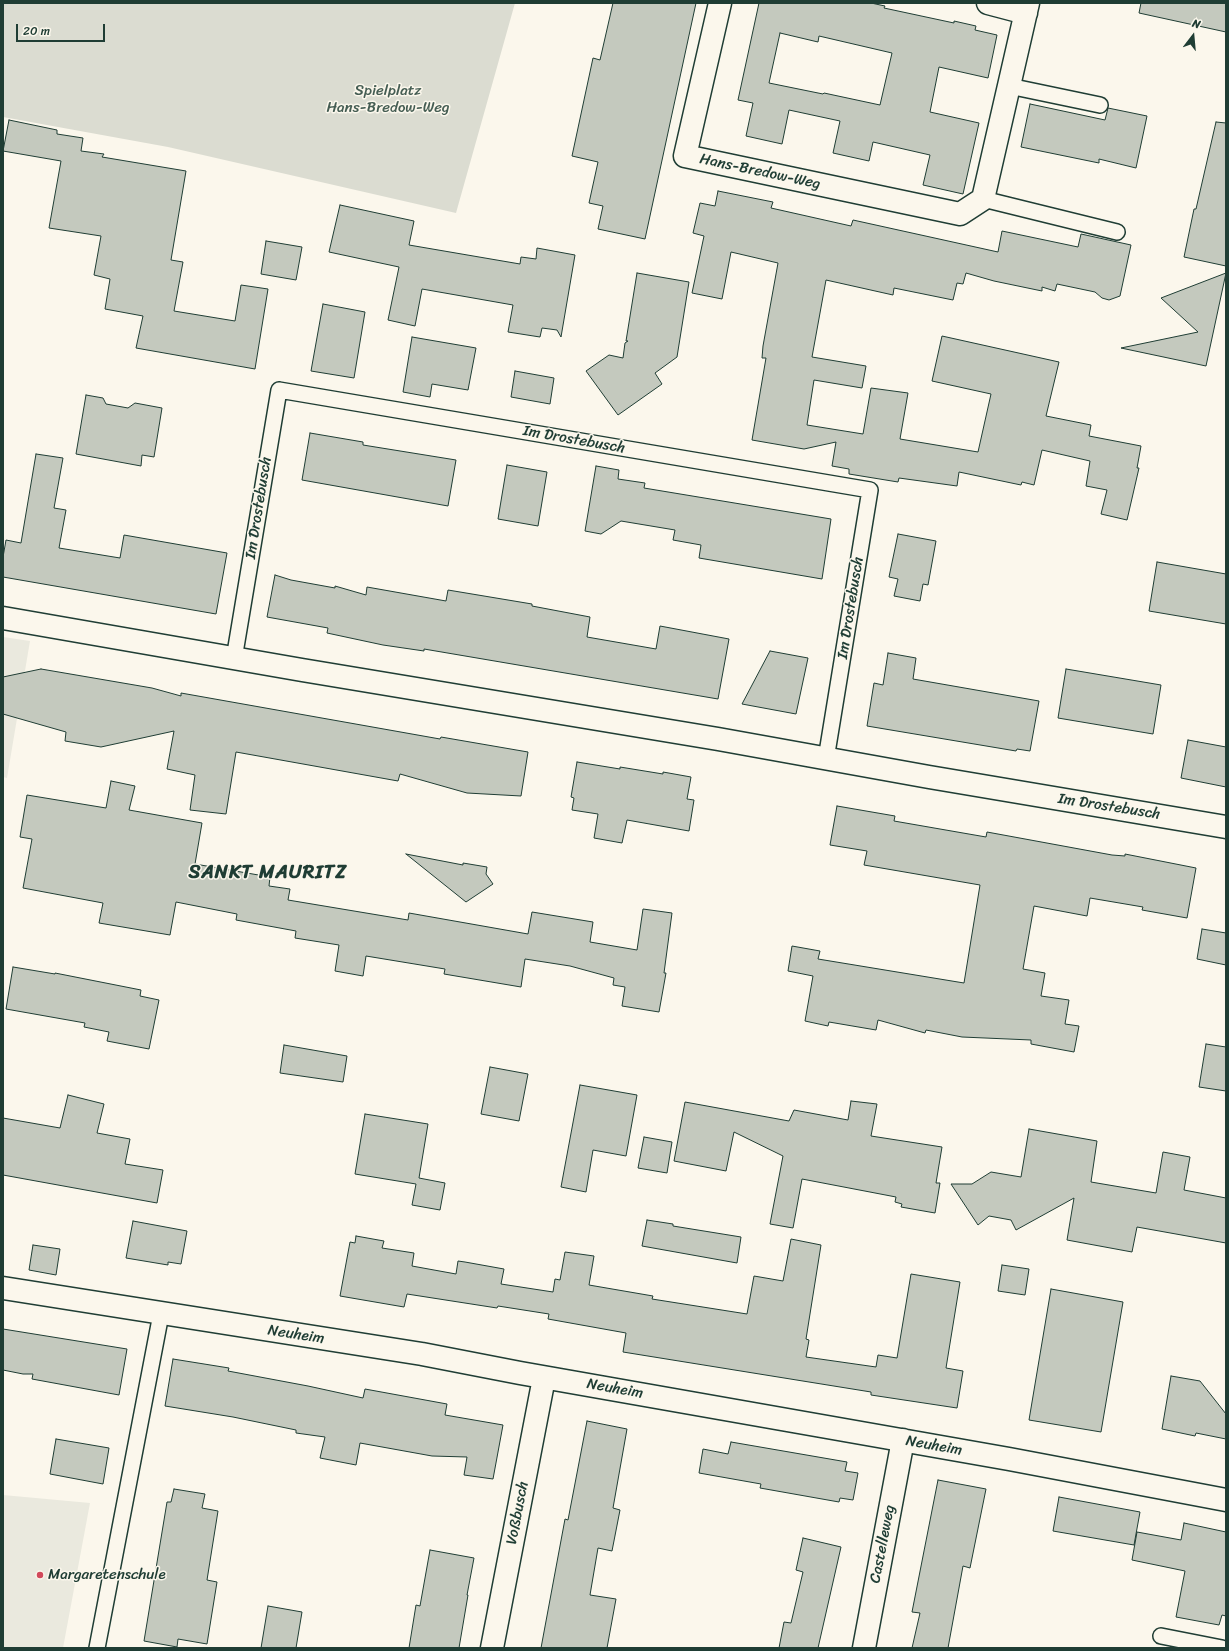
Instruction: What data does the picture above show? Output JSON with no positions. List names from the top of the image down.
{
  "streets": {
    "street": [
      "Hans-Bredow-Weg",
      "Im Drostebusch",
      "Neuheim",
      "Voßbusch",
      "Castelleweg"
    ]
  },
  "crossings": [
    ["Neuheim", "Voßbusch"],
    ["Neuheim", "Castelleweg"]
  ],
  "districts": ["SANKT MAURITZ"],
  "parks": ["Spielplatz Hans-Bredow-Weg"],
  "places": ["Margaretenschule"],
  "scale_bar": "20 m",
  "north": "top"
}
